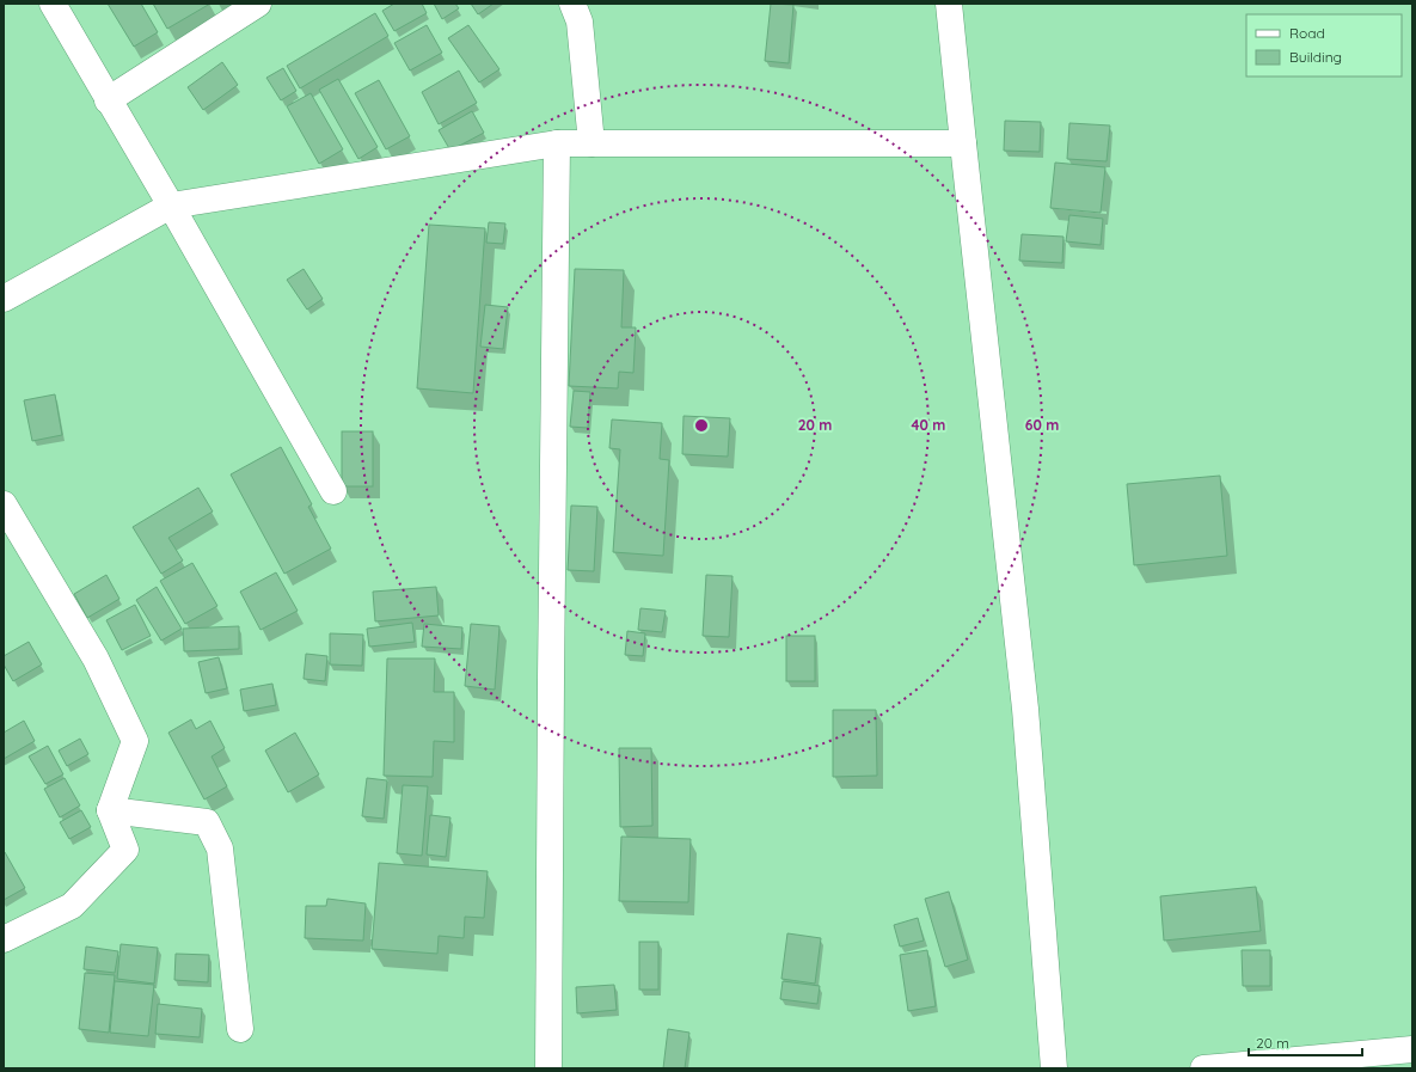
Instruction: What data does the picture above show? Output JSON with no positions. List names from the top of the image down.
{
  "legend": ["Road", "Building"],
  "scale_bar": "20 m",
  "rings": ["20 m", "40 m", "60 m"]
}
